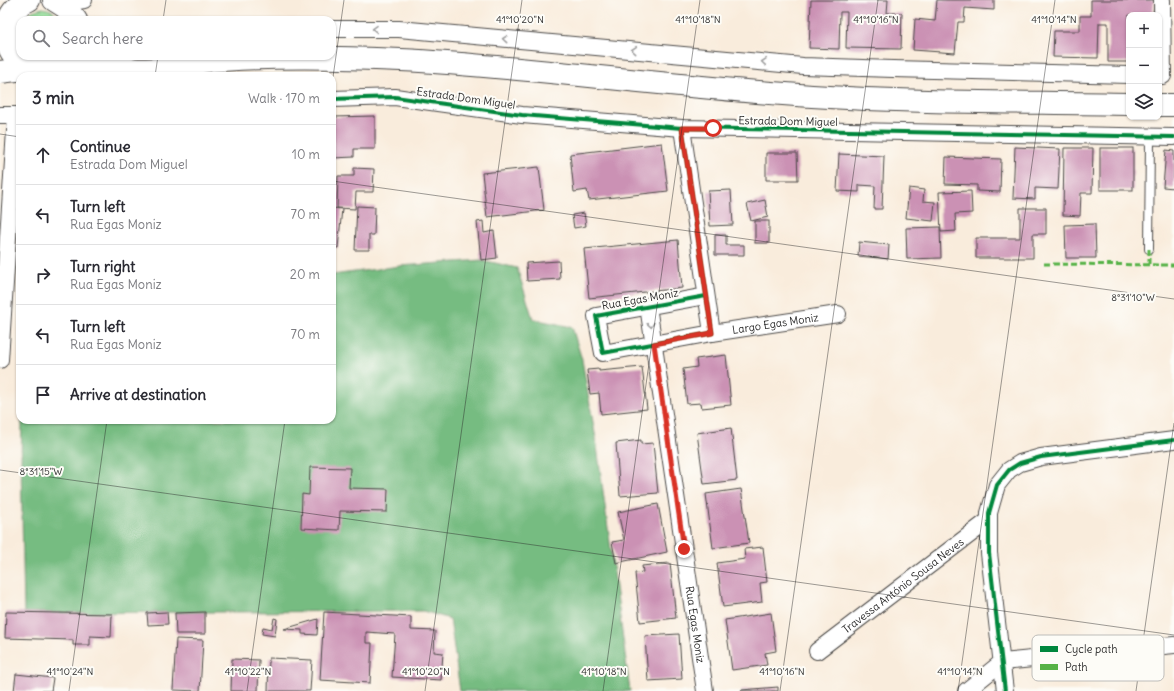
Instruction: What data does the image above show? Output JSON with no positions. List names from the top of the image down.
{
  "streets": {
    "street": [
      "Estrada Dom Miguel",
      "Rua Egas Moniz",
      "Largo Egas Moniz",
      "Travessa António Sousa Neves"
    ]
  },
  "crossings": [
    ["Rua Egas Moniz", "Largo Egas Moniz"]
  ],
  "legend": ["Cycle path", "Path"],
  "page": {
    "map_buttons": ["+", "−"],
    "search": "Search here",
    "heading": ["3 min", "Walk · 170 m"],
    "list": [
      ["Continue", "Estrada Dom Miguel", "10 m"],
      ["Turn left", "Rua Egas Moniz", "70 m"],
      ["Turn right", "Rua Egas Moniz", "20 m"],
      ["Turn left", "Rua Egas Moniz", "70 m"],
      "Arrive at destination"
    ]
  },
  "coordinates": [
    "41°10'20\"N",
    "41°10'18\"N",
    "41°10'16\"N",
    "41°10'14\"N",
    "8°31'10\"W",
    "8°31'15\"W",
    "41°10'24\"N",
    "41°10'22\"N"
  ]
}
